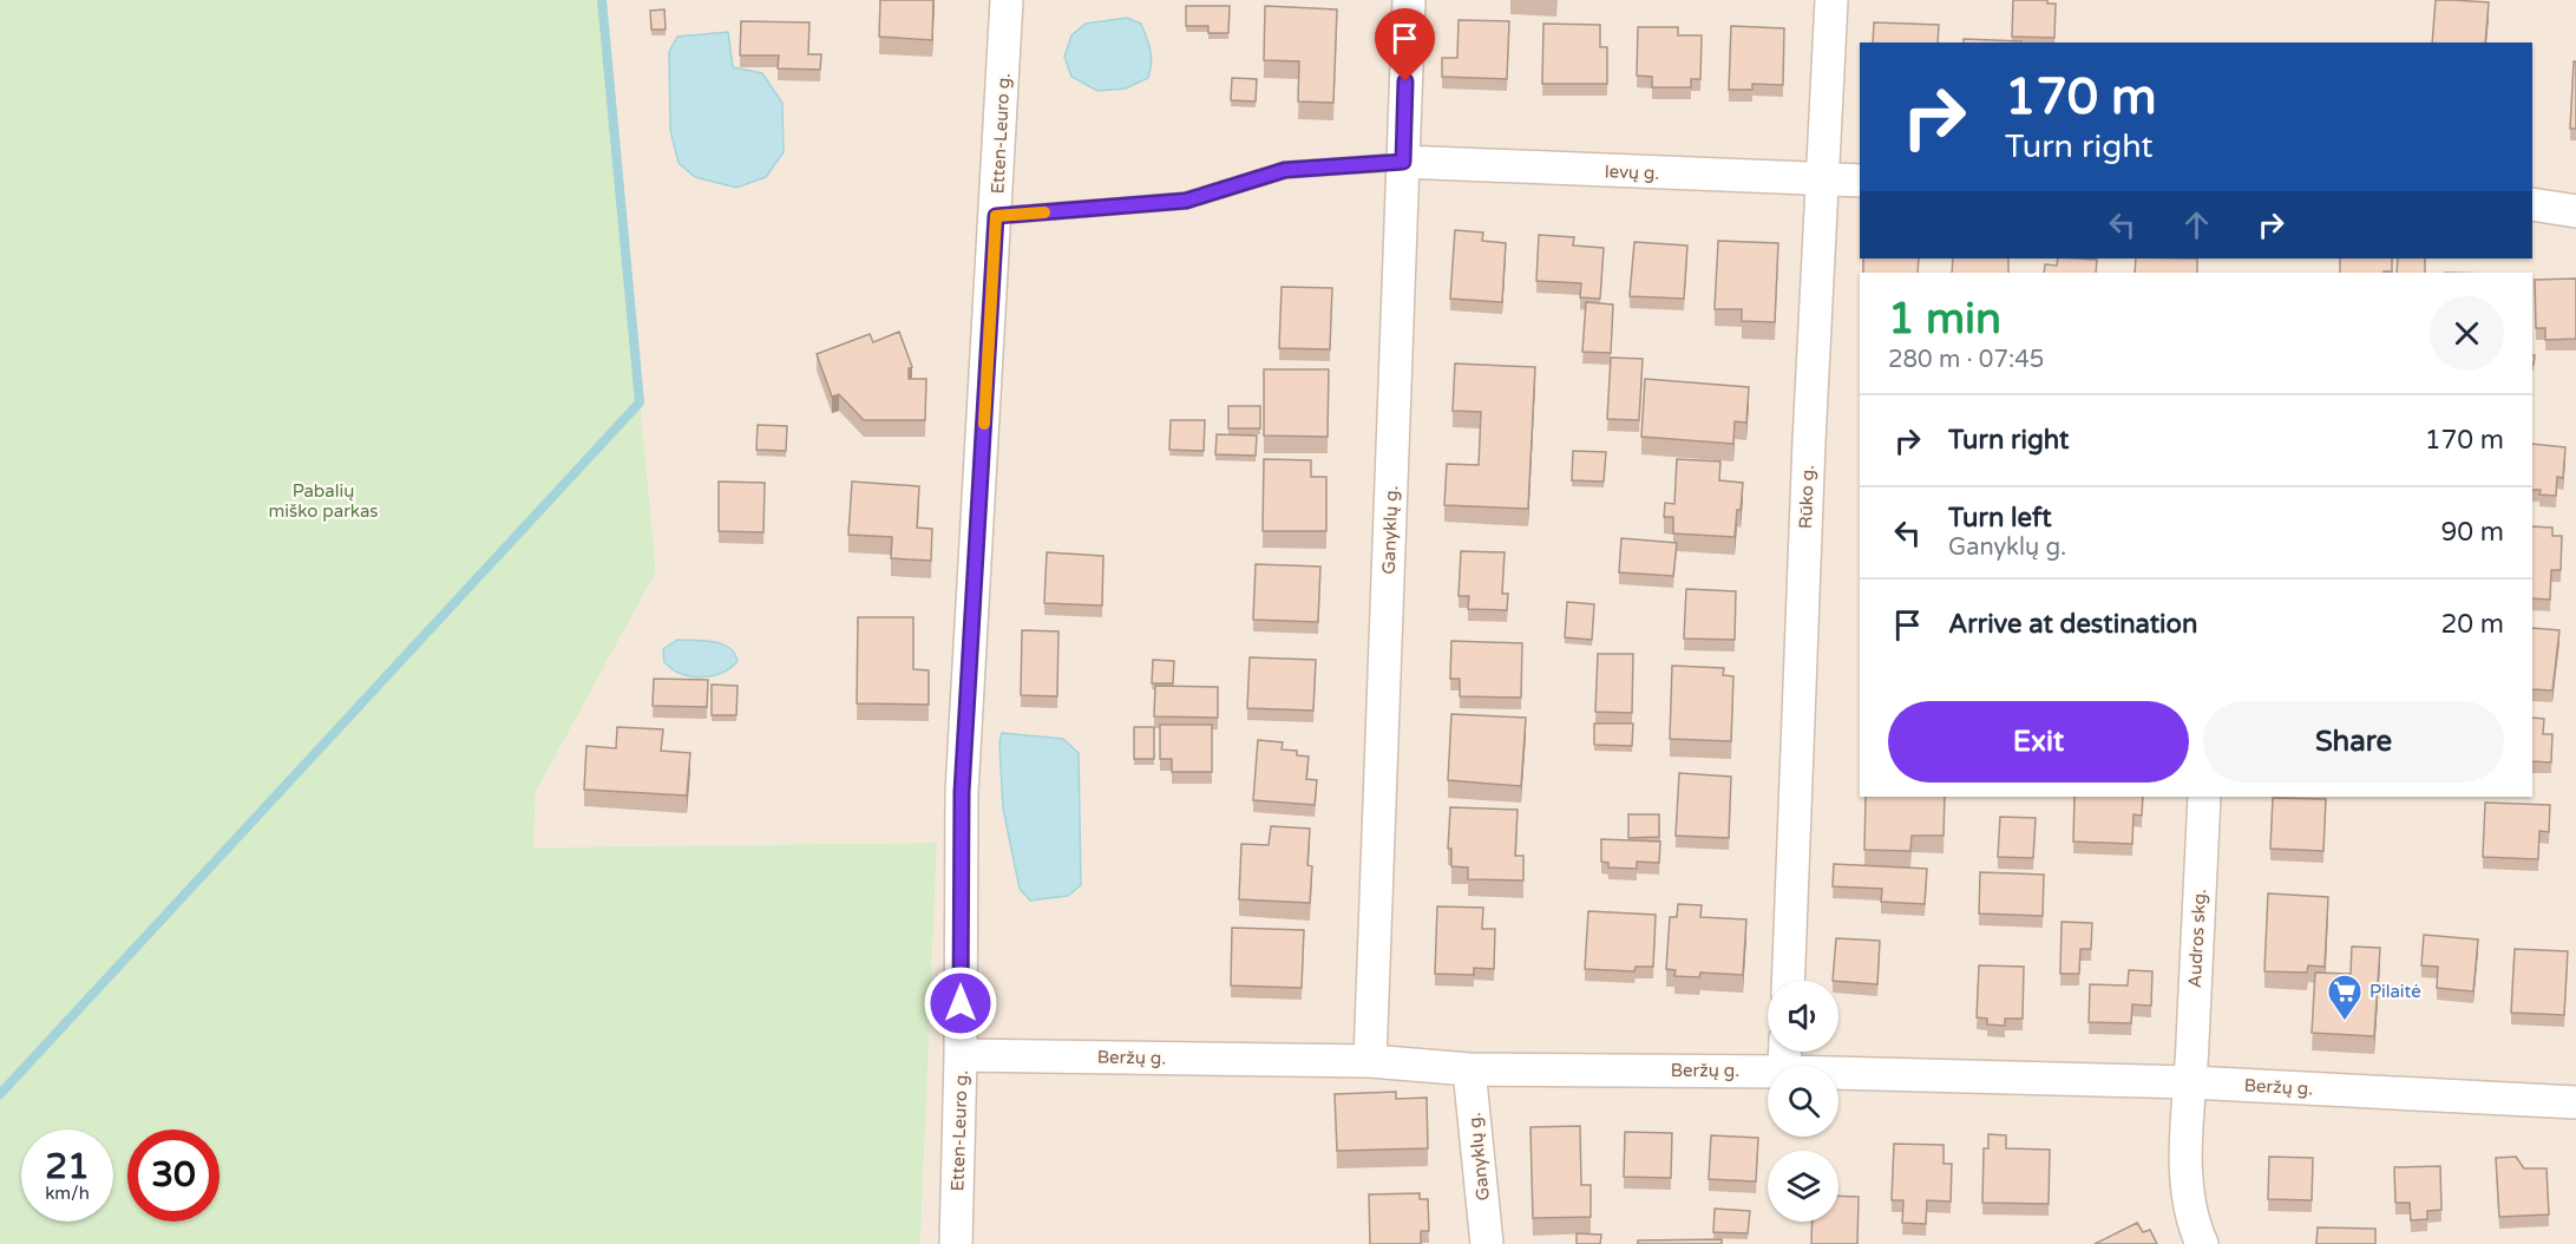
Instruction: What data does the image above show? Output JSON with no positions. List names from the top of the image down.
{
  "streets": {
    "street": [
      "Etten-Leuro g.",
      "Ievų g.",
      "Rūko g.",
      "Ganyklų g.",
      "Audros skg.",
      "Beržų g."
    ]
  },
  "crossings": [
    ["Etten-Leuro g.", "Beržų g."],
    ["Ievų g.", "Rūko g."],
    ["Ievų g.", "Ganyklų g."],
    ["Ganyklų g.", "Beržų g."],
    ["Audros skg.", "Beržų g."]
  ],
  "parks": ["Pabalių miško parkas"],
  "places": {
    "supermarket": ["Pilaitė"]
  },
  "page": {
    "turn": ["170 m", "Turn right"],
    "heading": ["1 min", "280 m · 07:45"],
    "list": [
      {
        "name": "Turn right",
        "value": "170 m"
      },
      {
        "name": "Turn left",
        "note": "Ganyklų g.",
        "value": "90 m"
      },
      {
        "name": "Arrive at destination",
        "value": "20 m"
      }
    ],
    "buttons": ["Exit", "Share"],
    "speed": "21 km/h",
    "limit": "30"
  }
}
